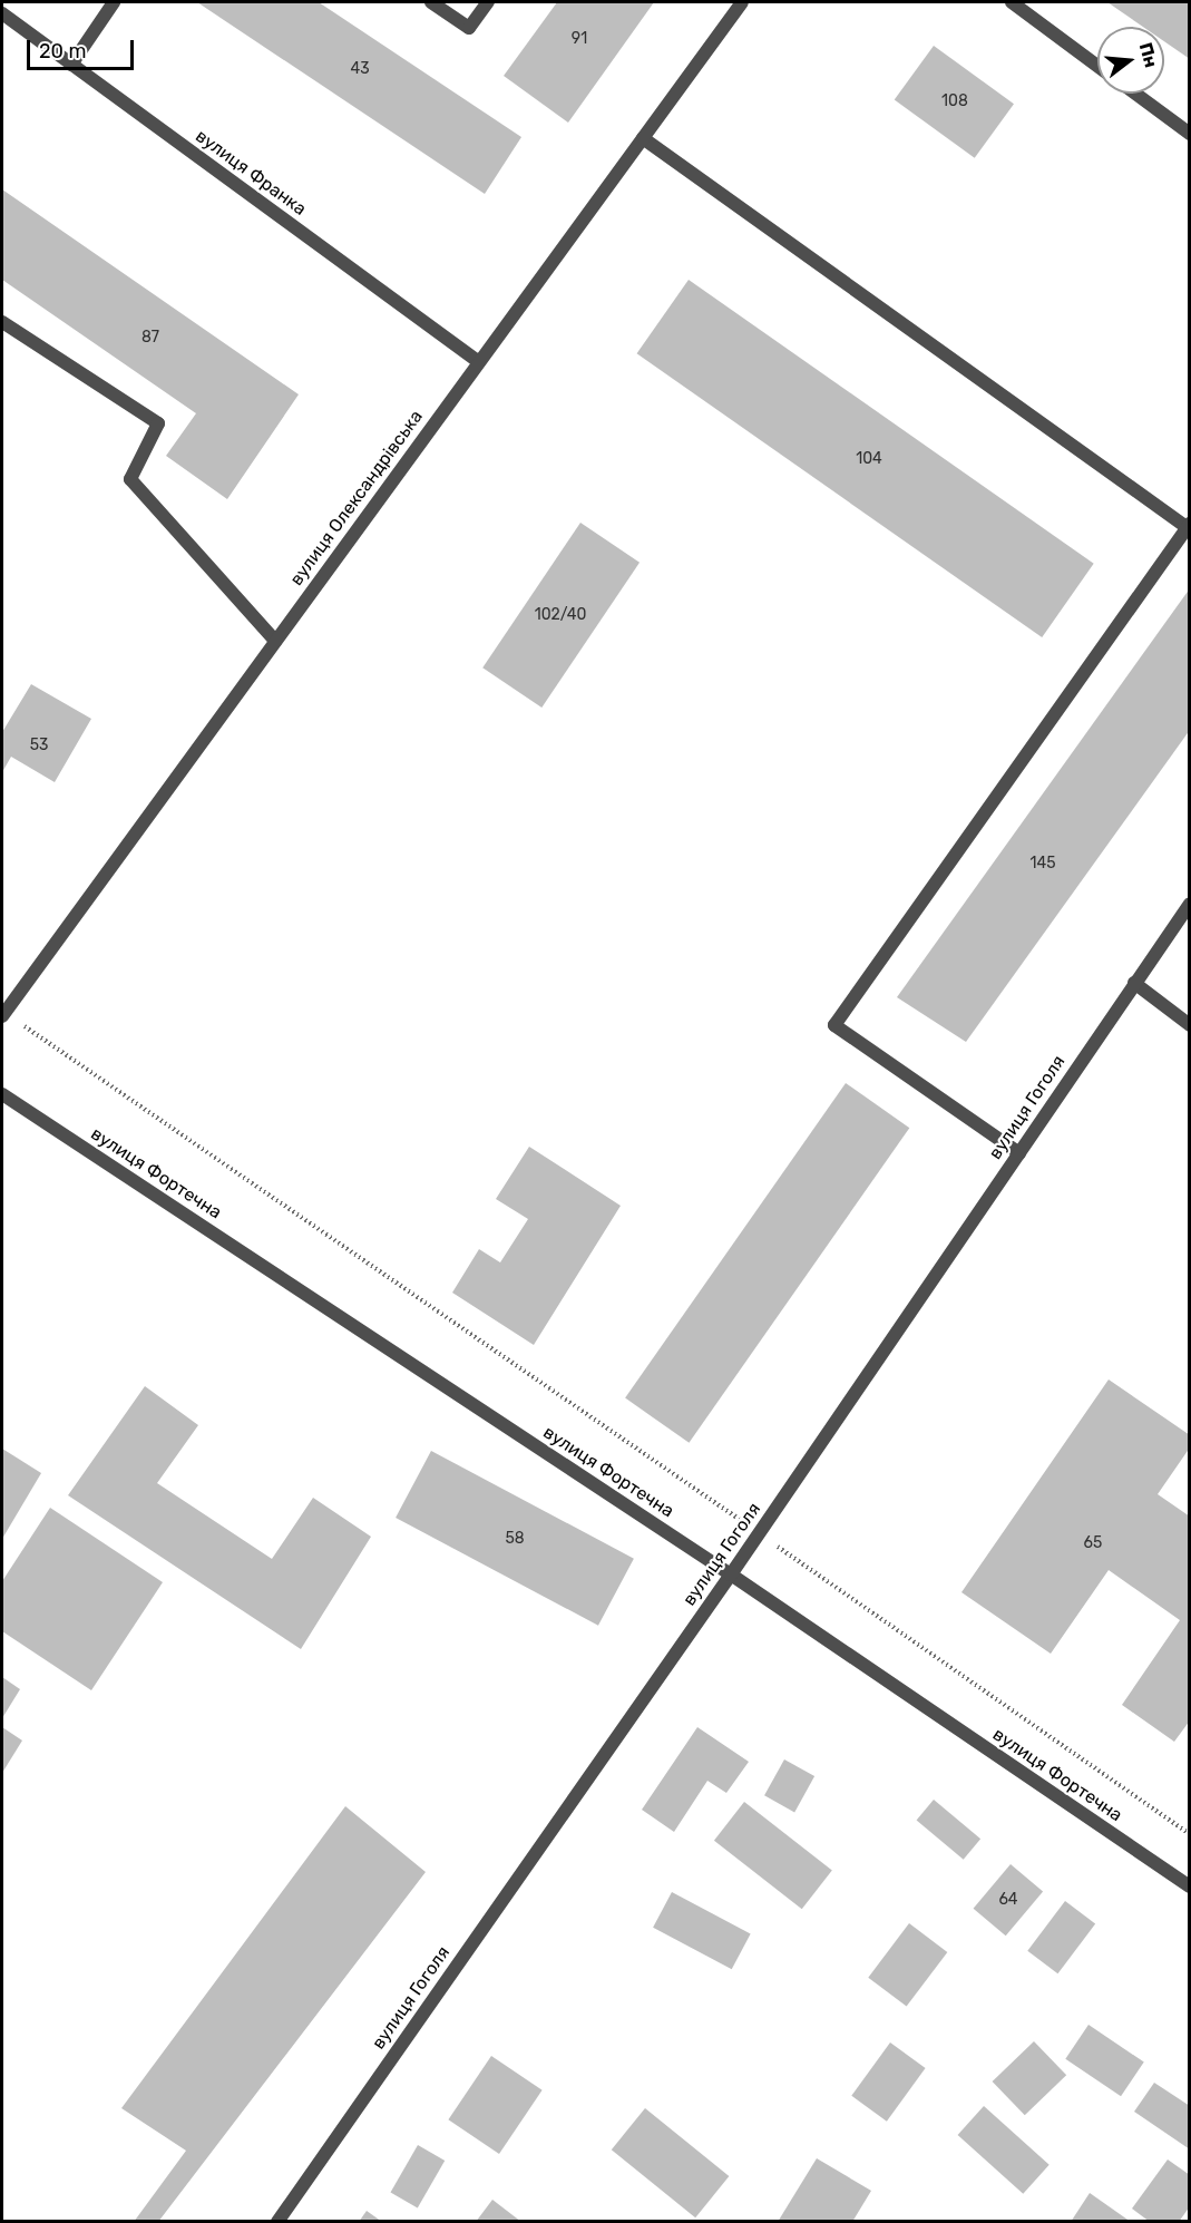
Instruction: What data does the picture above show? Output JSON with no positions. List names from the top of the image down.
{
  "streets": {
    "street": [
      "вулиця Франка",
      "вулиця Олександрівська",
      "вулиця Гоголя",
      "вулиця Фортечна"
    ]
  },
  "crossings": [
    ["вулиця Франка", "вулиця Олександрівська"],
    ["вулиця Гоголя", "вулиця Фортечна"]
  ],
  "house_numbers": [
    "91",
    "43",
    "108",
    "87",
    "104",
    "102/40",
    "53",
    "145",
    "58",
    "65",
    "64"
  ],
  "scale_bar": "20 m",
  "north": "right"
}
